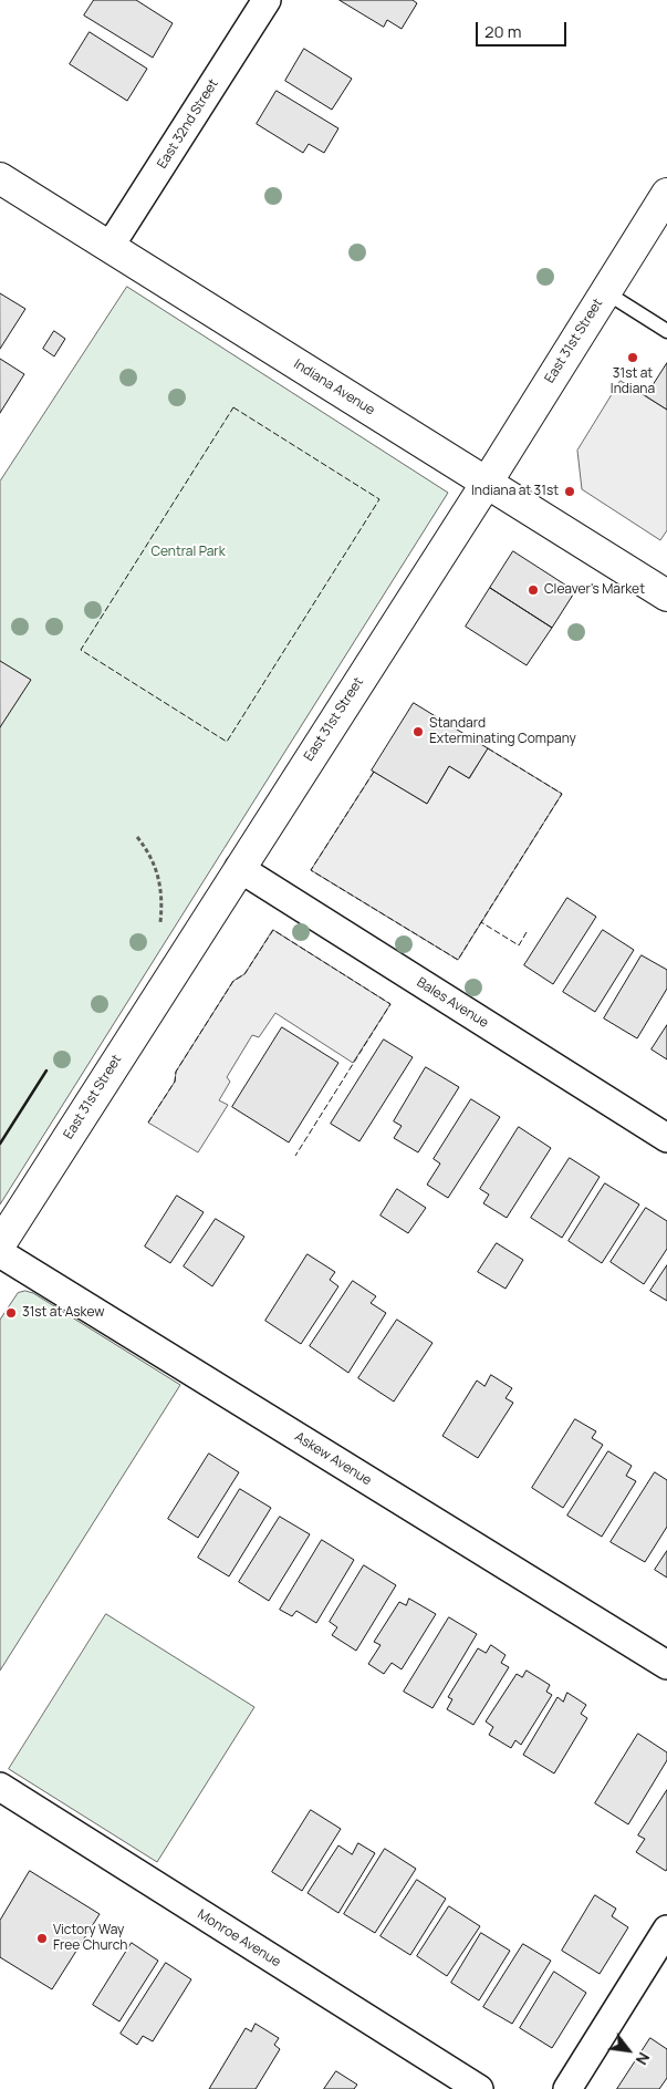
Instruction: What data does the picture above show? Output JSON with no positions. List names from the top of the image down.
{
  "streets": {
    "main road": ["East 31st Street", "Indiana Avenue"],
    "street": [
      "East 32nd Street",
      "Bales Avenue",
      "Askew Avenue",
      "Monroe Avenue"
    ]
  },
  "crossings": [
    ["East 32nd Street", "Indiana Avenue"],
    ["East 31st Street", "Indiana Avenue"],
    ["East 31st Street", "Bales Avenue"]
  ],
  "parks": ["Central Park"],
  "places": [
    "31st at Indiana",
    "Indiana at 31st",
    "Cleaver's Market",
    "Standard Exterminating Company",
    "31st at Askew",
    "Victory Way Free Church"
  ],
  "scale_bar": "20 m",
  "north": "bottom right"
}
